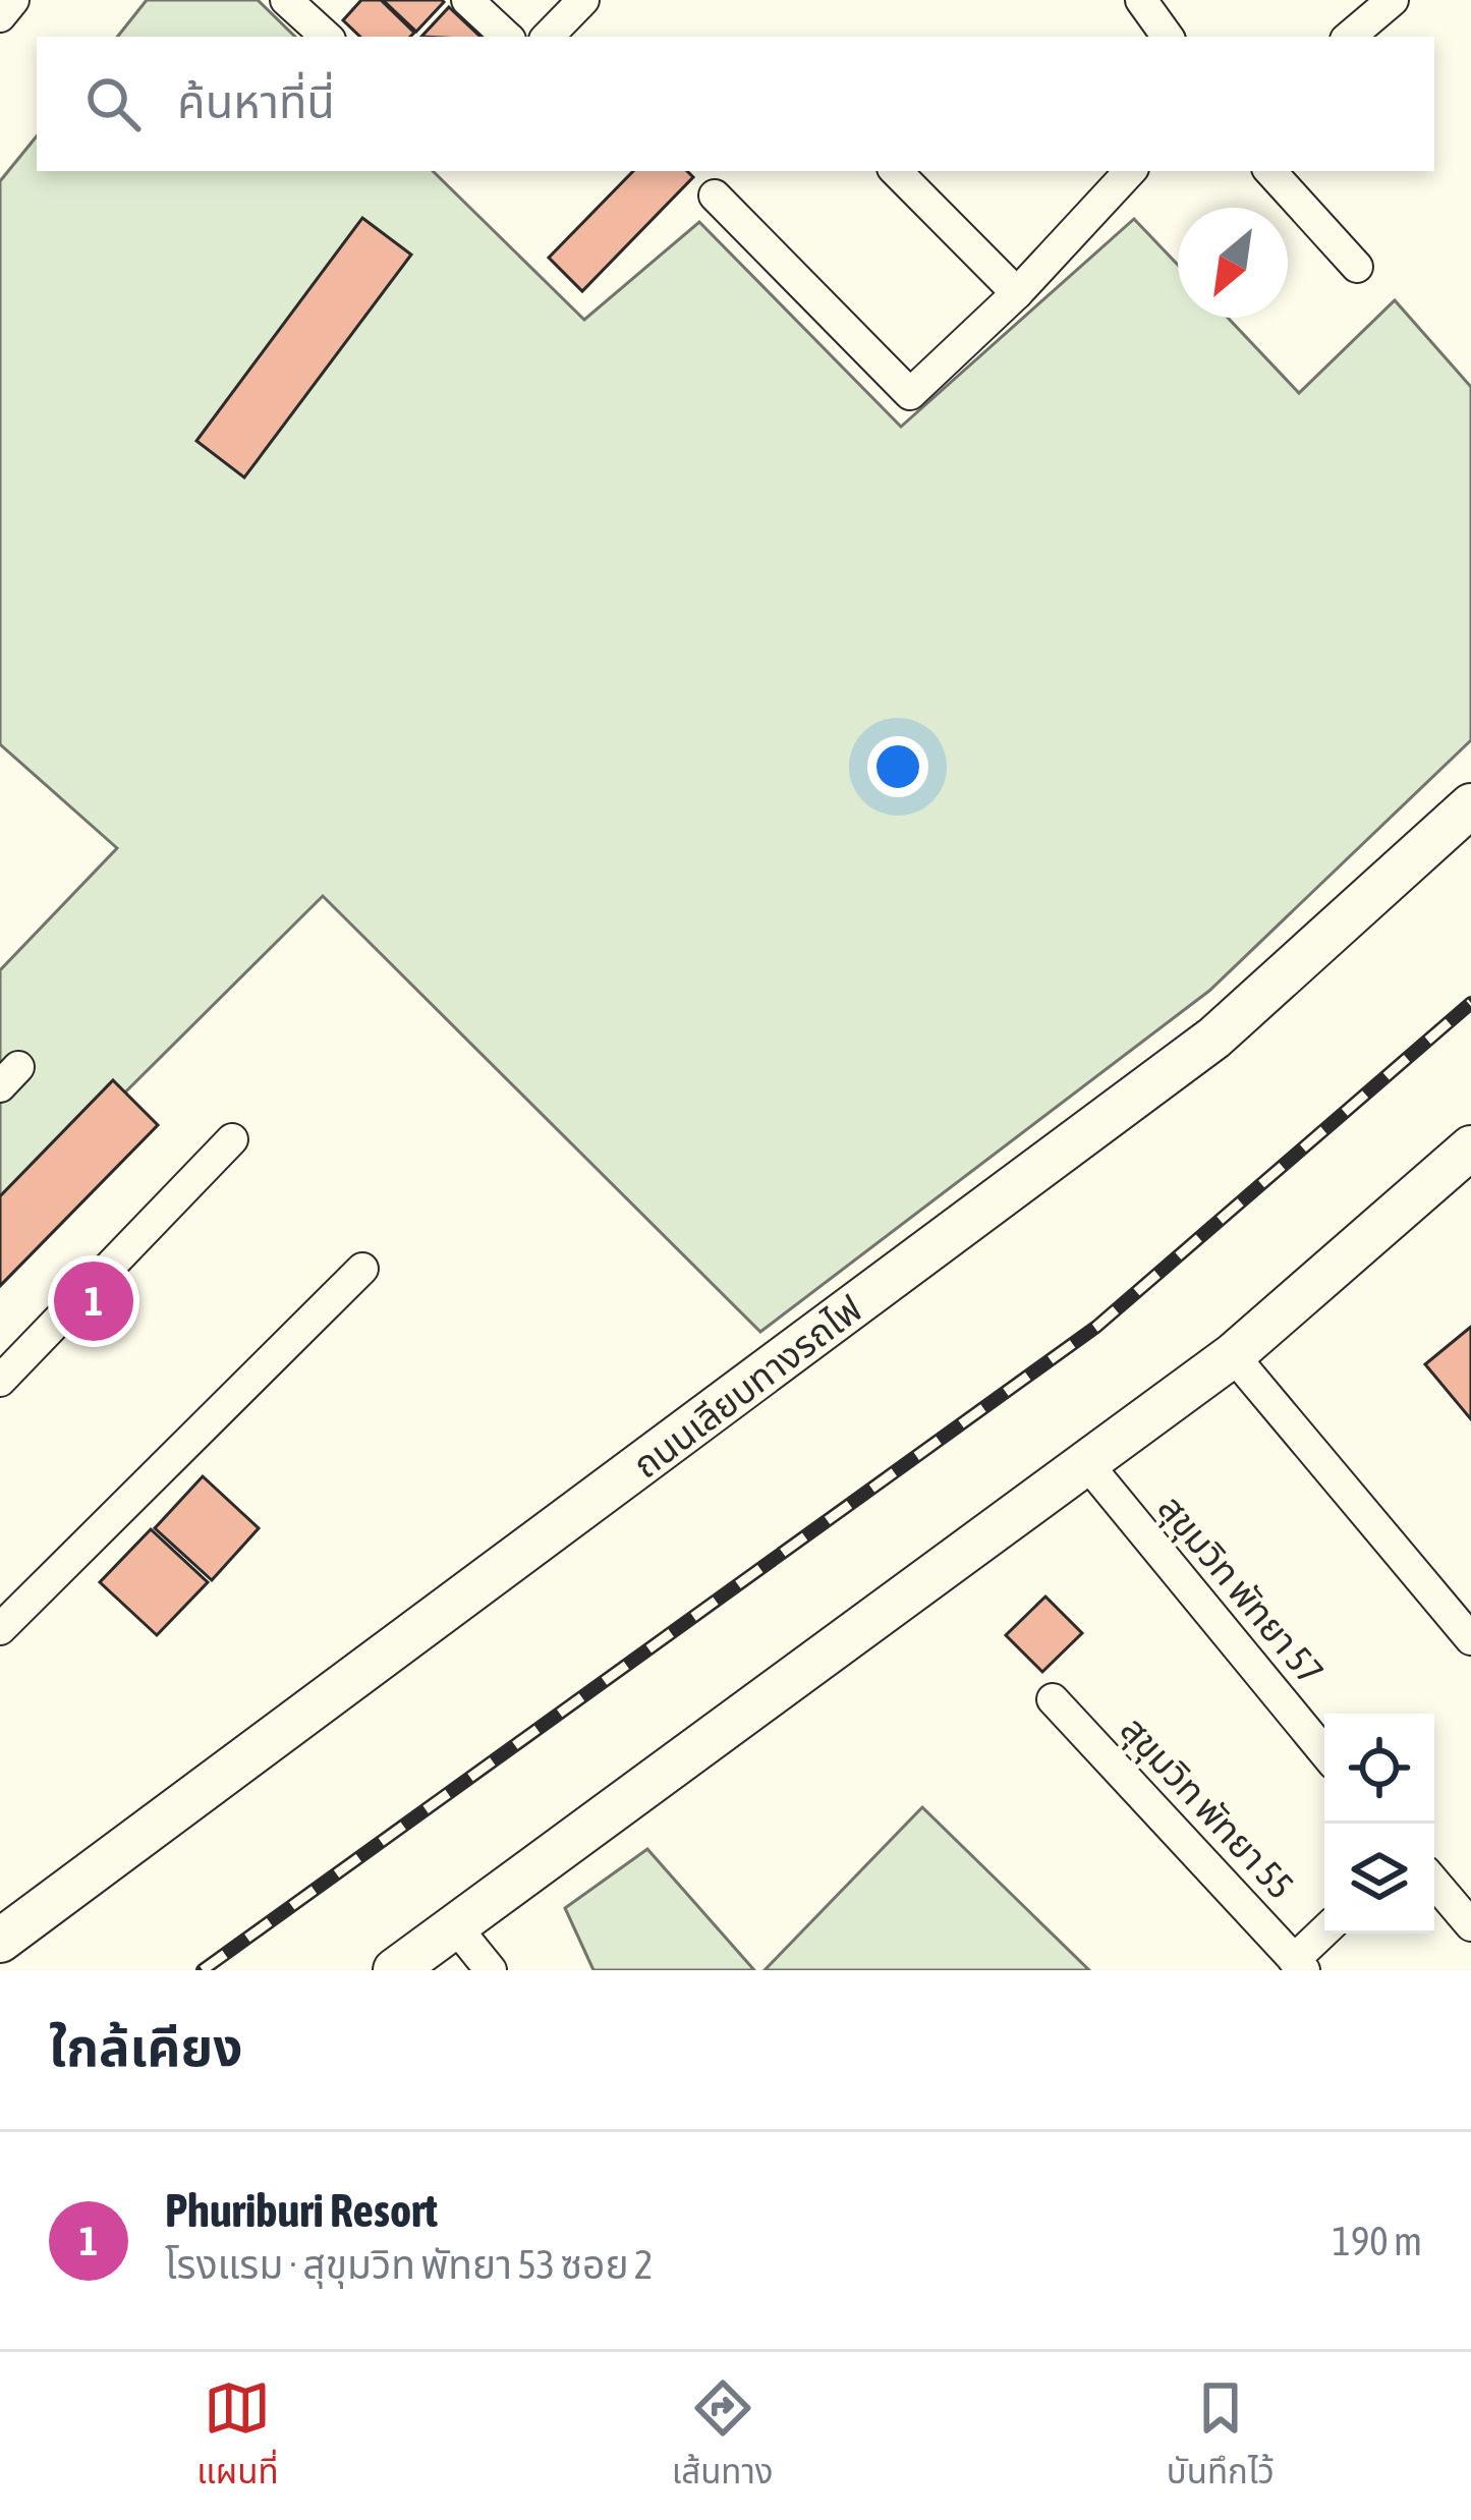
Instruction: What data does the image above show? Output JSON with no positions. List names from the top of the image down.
{
  "streets": {
    "street": ["ถนนเลียบทางรถไฟ", "สุขุมวิท พัทยา 57", "สุขุมวิท พัทยา 55"]
  },
  "north": "bottom left",
  "page": {
    "search": "ค้นหาที่นี่",
    "pins": "1",
    "heading": "ใกล้เคียง",
    "list": [
      {
        "mark": "1",
        "name": "Phuriburi Resort",
        "note": "โรงแรม · สุขุมวิท พัทยา 53 ซอย 2",
        "value": "190 m"
      }
    ],
    "nav": ["แผนที่", "เส้นทาง", "บันทึกไว้"]
  }
}
